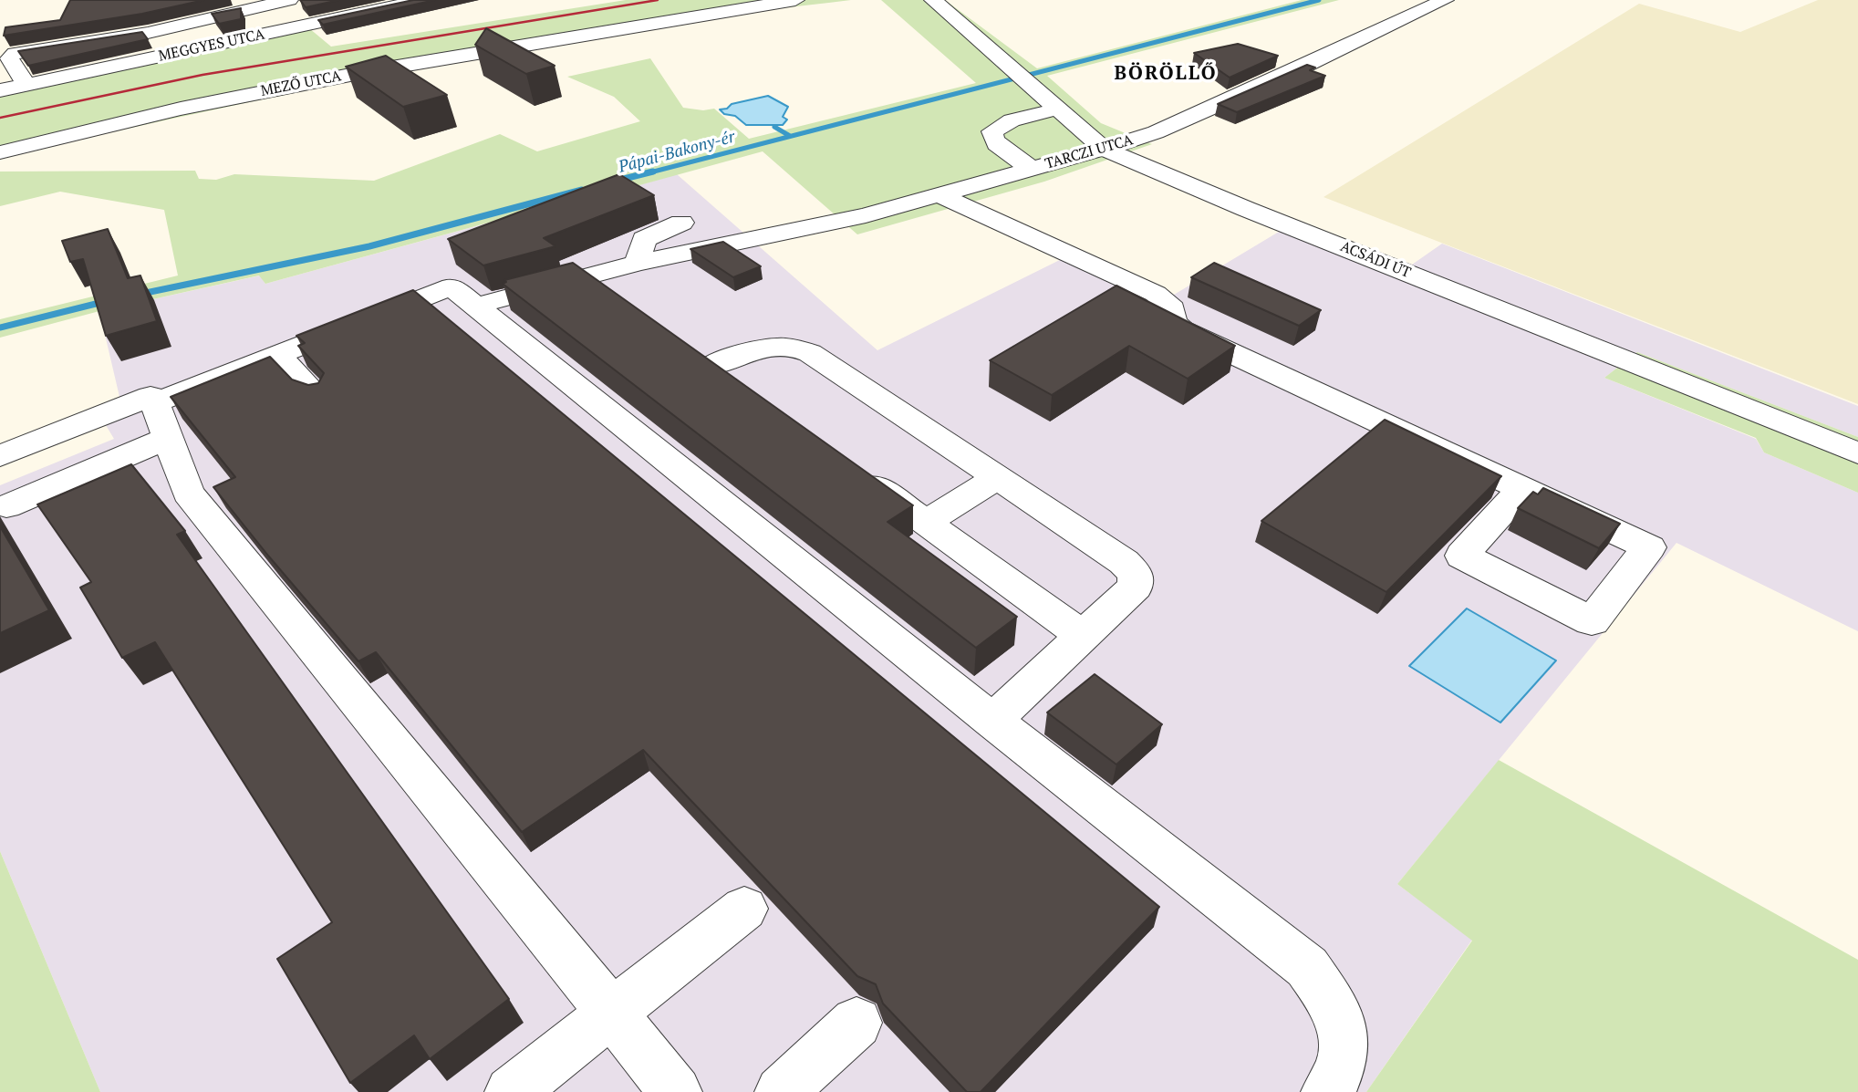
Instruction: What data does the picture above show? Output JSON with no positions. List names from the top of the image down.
{
  "streets": {
    "street": [
      "MEGGYES UTCA",
      "MEZŐ UTCA",
      "TARCZI UTCA",
      "ACSÁDI ÚT"
    ]
  },
  "crossings": [
    ["TARCZI UTCA", "ACSÁDI ÚT"]
  ],
  "districts": ["BÖRÖLLŐ"],
  "water": ["Pápai-Bakony-ér"]
}
